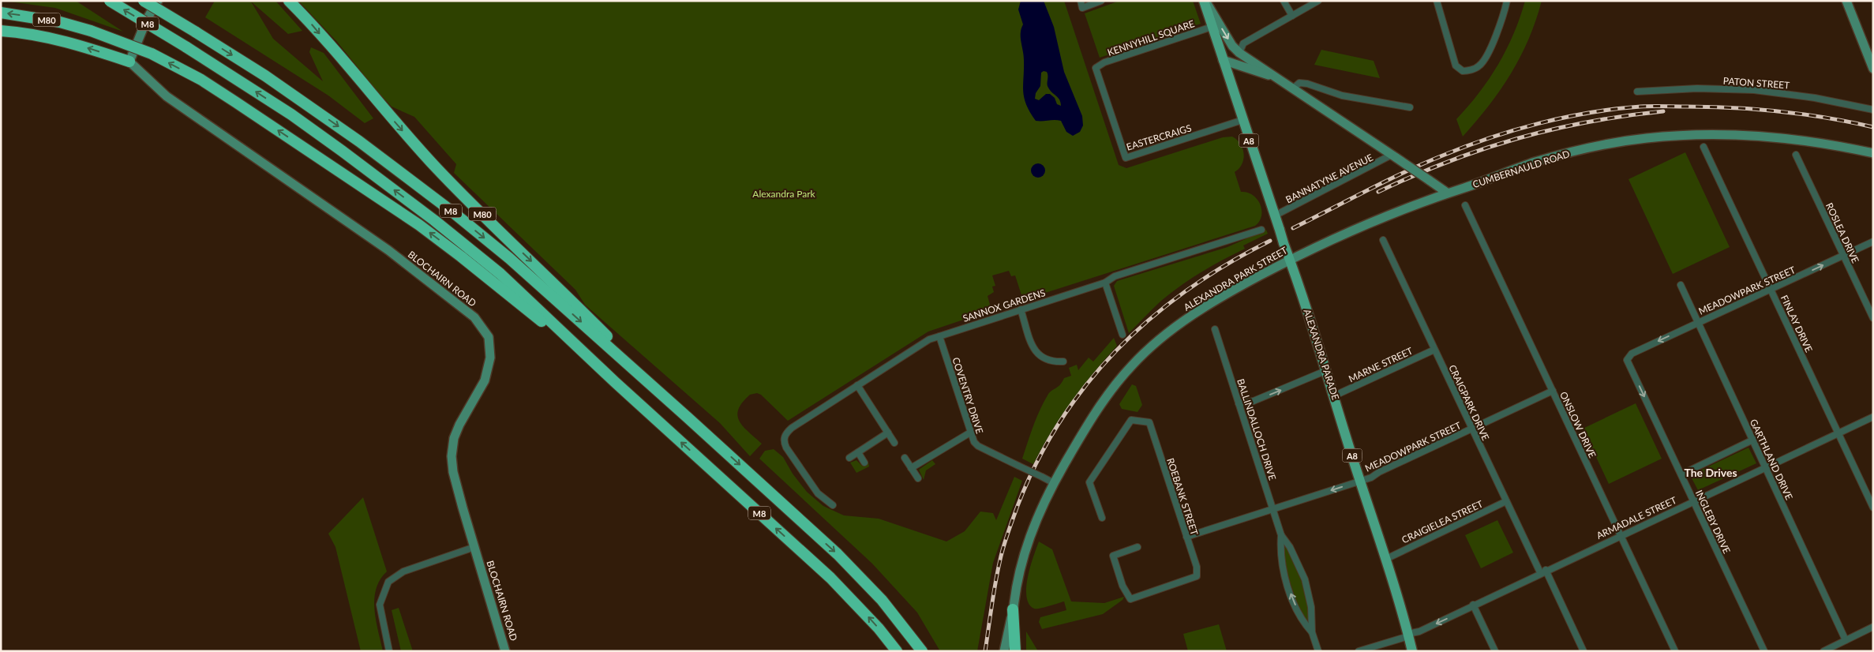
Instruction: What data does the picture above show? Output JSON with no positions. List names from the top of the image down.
{
  "streets": {
    "highway": ["M80", "M8"],
    "main road": ["A8", "ALEXANDRA PARADE"],
    "street": [
      "KENNYHILL SQUARE",
      "PATON STREET",
      "EASTERCRAIGS",
      "CUMBERNAULD ROAD",
      "BANNATYNE AVENUE",
      "ROSLEA DRIVE",
      "BLOCHAIRN ROAD",
      "ALEXANDRA PARK STREET",
      "MEADOWPARK STREET",
      "SANNOX GARDENS",
      "FINLAY DRIVE",
      "MARNE STREET",
      "COVENTRY DRIVE",
      "CRAIGPARK DRIVE",
      "ONSLOW DRIVE",
      "BALLINDALLOCH DRIVE",
      "GARTHLAND DRIVE",
      "ROEBANK STREET",
      "ARMADALE STREET",
      "CRAIGIELEA STREET",
      "INGLEBY DRIVE"
    ]
  },
  "crossings": [
    ["M80", "M8"],
    ["KENNYHILL SQUARE", "EASTERCRAIGS"],
    ["KENNYHILL SQUARE", "A8"],
    ["EASTERCRAIGS", "ALEXANDRA PARADE"],
    ["A8", "ALEXANDRA PARADE"],
    ["CUMBERNAULD ROAD", "ALEXANDRA PARK STREET"],
    ["BANNATYNE AVENUE", "ALEXANDRA PARADE"],
    ["ROSLEA DRIVE", "MEADOWPARK STREET"],
    ["ALEXANDRA PARK STREET", "ALEXANDRA PARADE"],
    ["ALEXANDRA PARK STREET", "COVENTRY DRIVE"],
    ["MEADOWPARK STREET", "FINLAY DRIVE"],
    ["MEADOWPARK STREET", "ALEXANDRA PARADE"],
    ["MEADOWPARK STREET", "CRAIGPARK DRIVE"],
    ["MEADOWPARK STREET", "ONSLOW DRIVE"],
    ["MEADOWPARK STREET", "BALLINDALLOCH DRIVE"],
    ["MEADOWPARK STREET", "GARTHLAND DRIVE"],
    ["MEADOWPARK STREET", "ROEBANK STREET"],
    ["MEADOWPARK STREET", "INGLEBY DRIVE"],
    ["SANNOX GARDENS", "COVENTRY DRIVE"],
    ["FINLAY DRIVE", "ARMADALE STREET"],
    ["ALEXANDRA PARADE", "MARNE STREET"],
    ["ALEXANDRA PARADE", "ARMADALE STREET"],
    ["ALEXANDRA PARADE", "CRAIGIELEA STREET"],
    ["MARNE STREET", "CRAIGPARK DRIVE"],
    ["CRAIGPARK DRIVE", "ARMADALE STREET"],
    ["CRAIGPARK DRIVE", "CRAIGIELEA STREET"],
    ["ONSLOW DRIVE", "ARMADALE STREET"],
    ["GARTHLAND DRIVE", "ARMADALE STREET"],
    ["ARMADALE STREET", "INGLEBY DRIVE"]
  ],
  "one_way": ["INGLEBY DRIVE"],
  "districts": ["The Drives"],
  "parks": ["Alexandra Park"]
}
